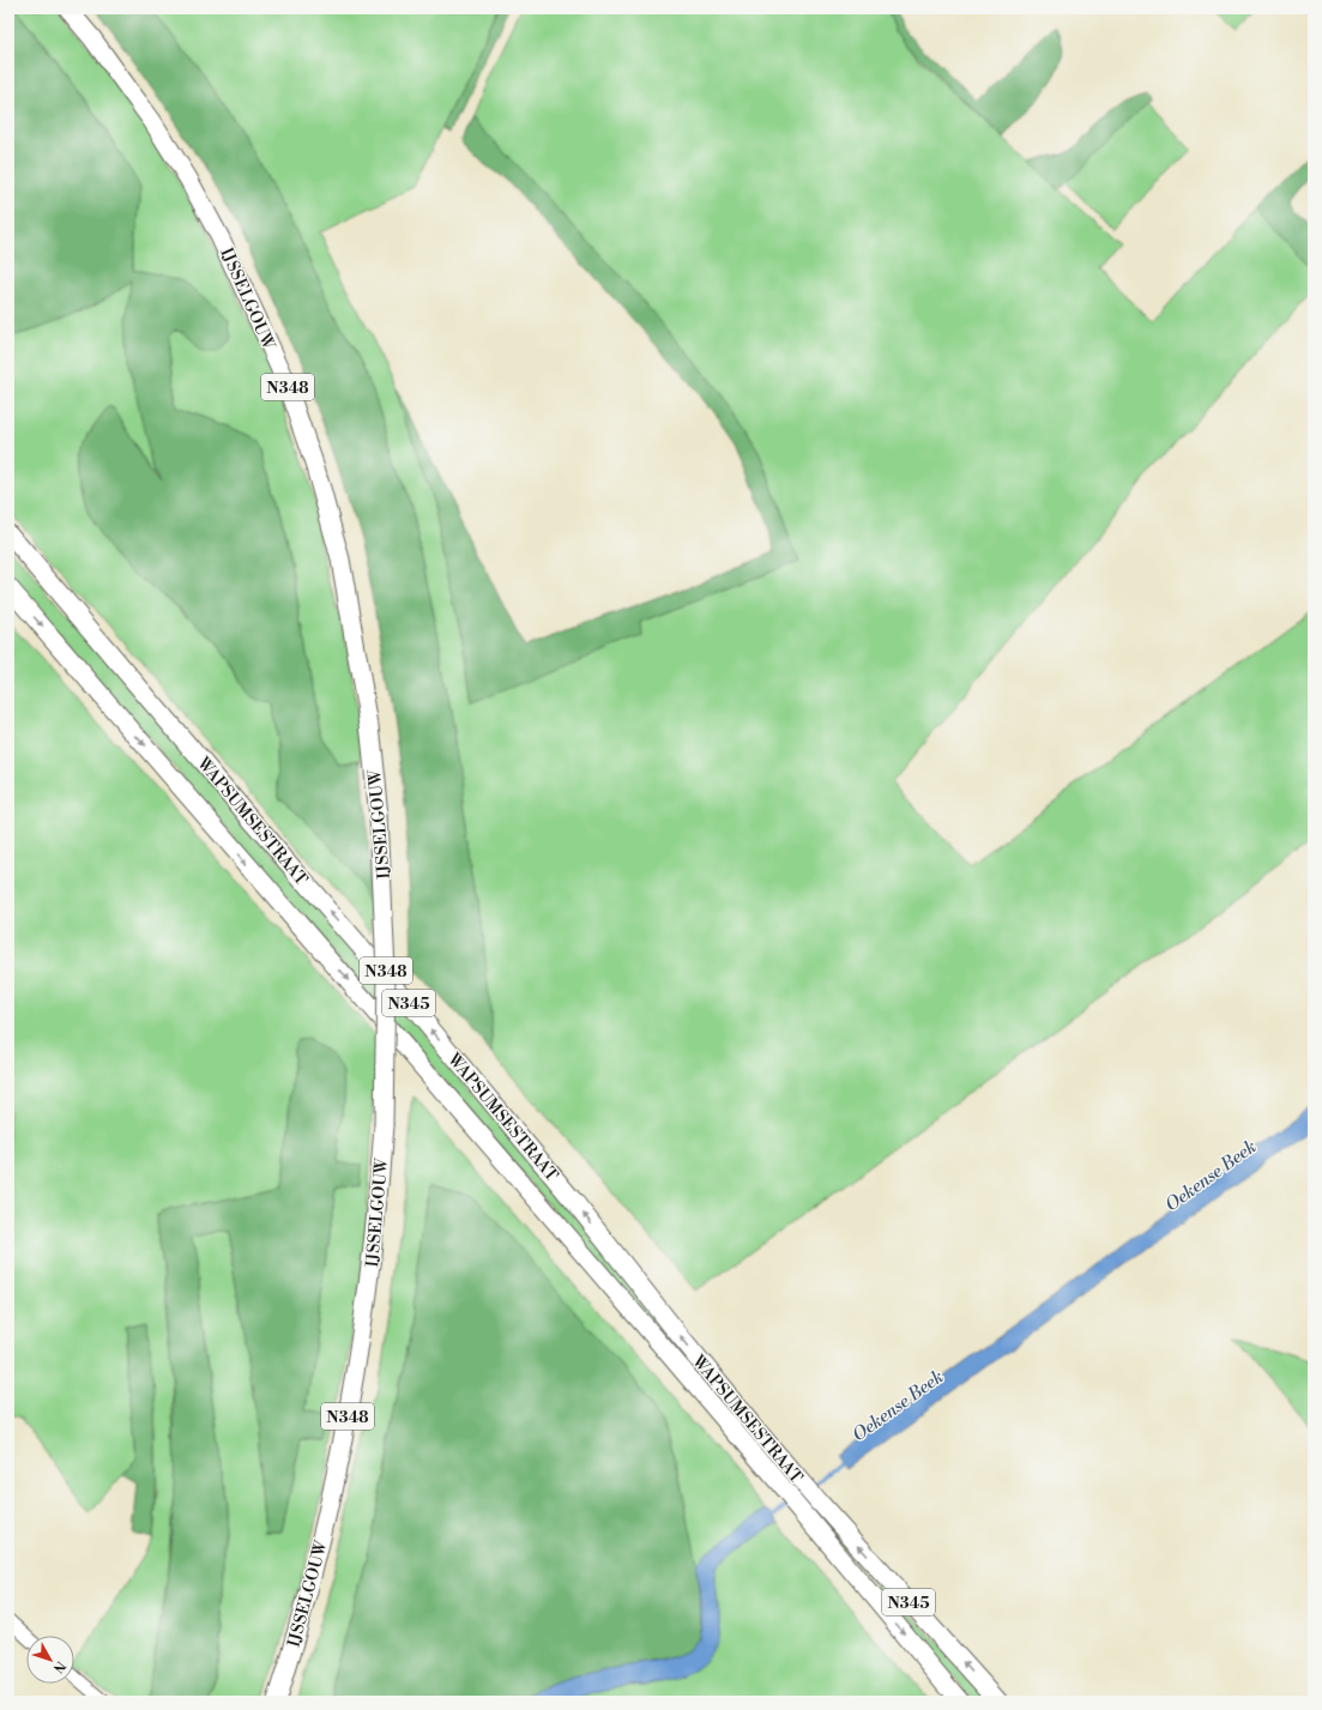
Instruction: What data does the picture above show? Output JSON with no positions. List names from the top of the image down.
{
  "streets": {
    "main road": [
      "IJSSELGOUW",
      "N348",
      "WAPSUMSESTRAAT",
      "N345"
    ]
  },
  "water": ["Oekense Beek"],
  "north": "bottom right"
}
